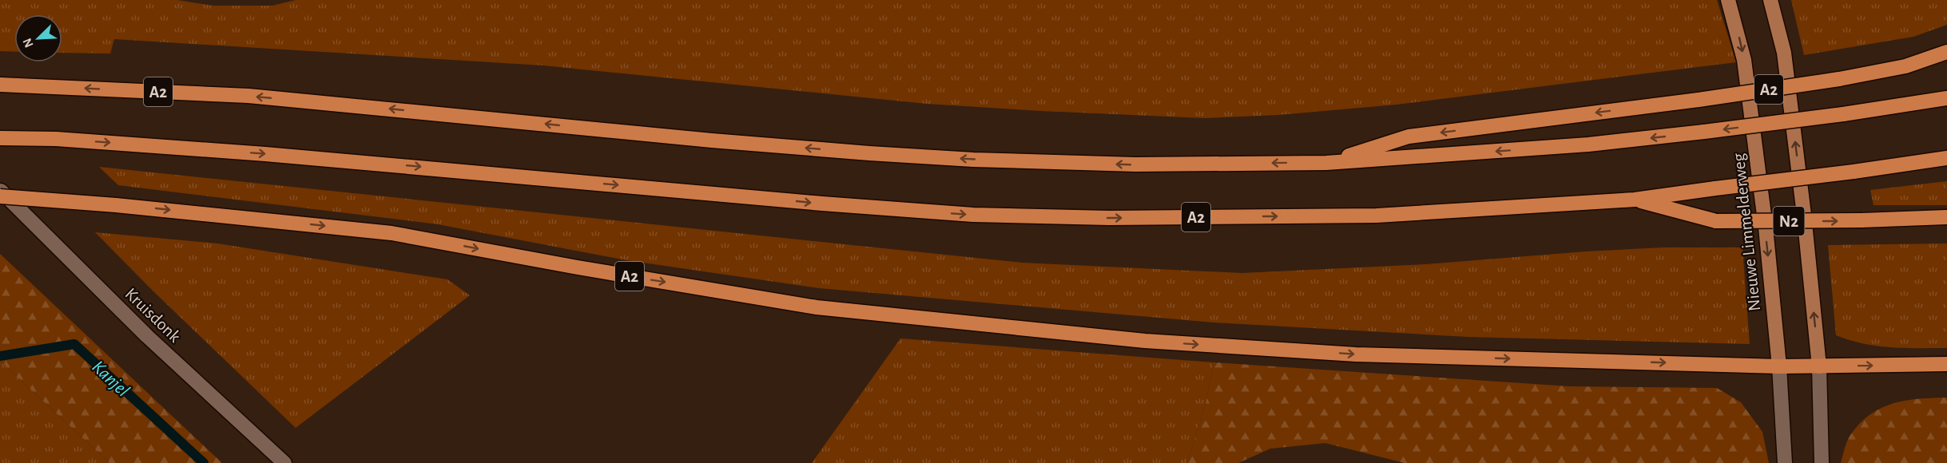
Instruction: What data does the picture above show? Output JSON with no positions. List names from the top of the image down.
{
  "streets": {
    "highway": ["A2", "N2"],
    "main road": ["Nieuwe Limmelderweg"],
    "street": ["Kruisdonk"]
  },
  "crossings": [
    ["A2", "N2"],
    ["A2", "Nieuwe Limmelderweg"]
  ],
  "water": ["Kanjel"],
  "north": "bottom left"
}
